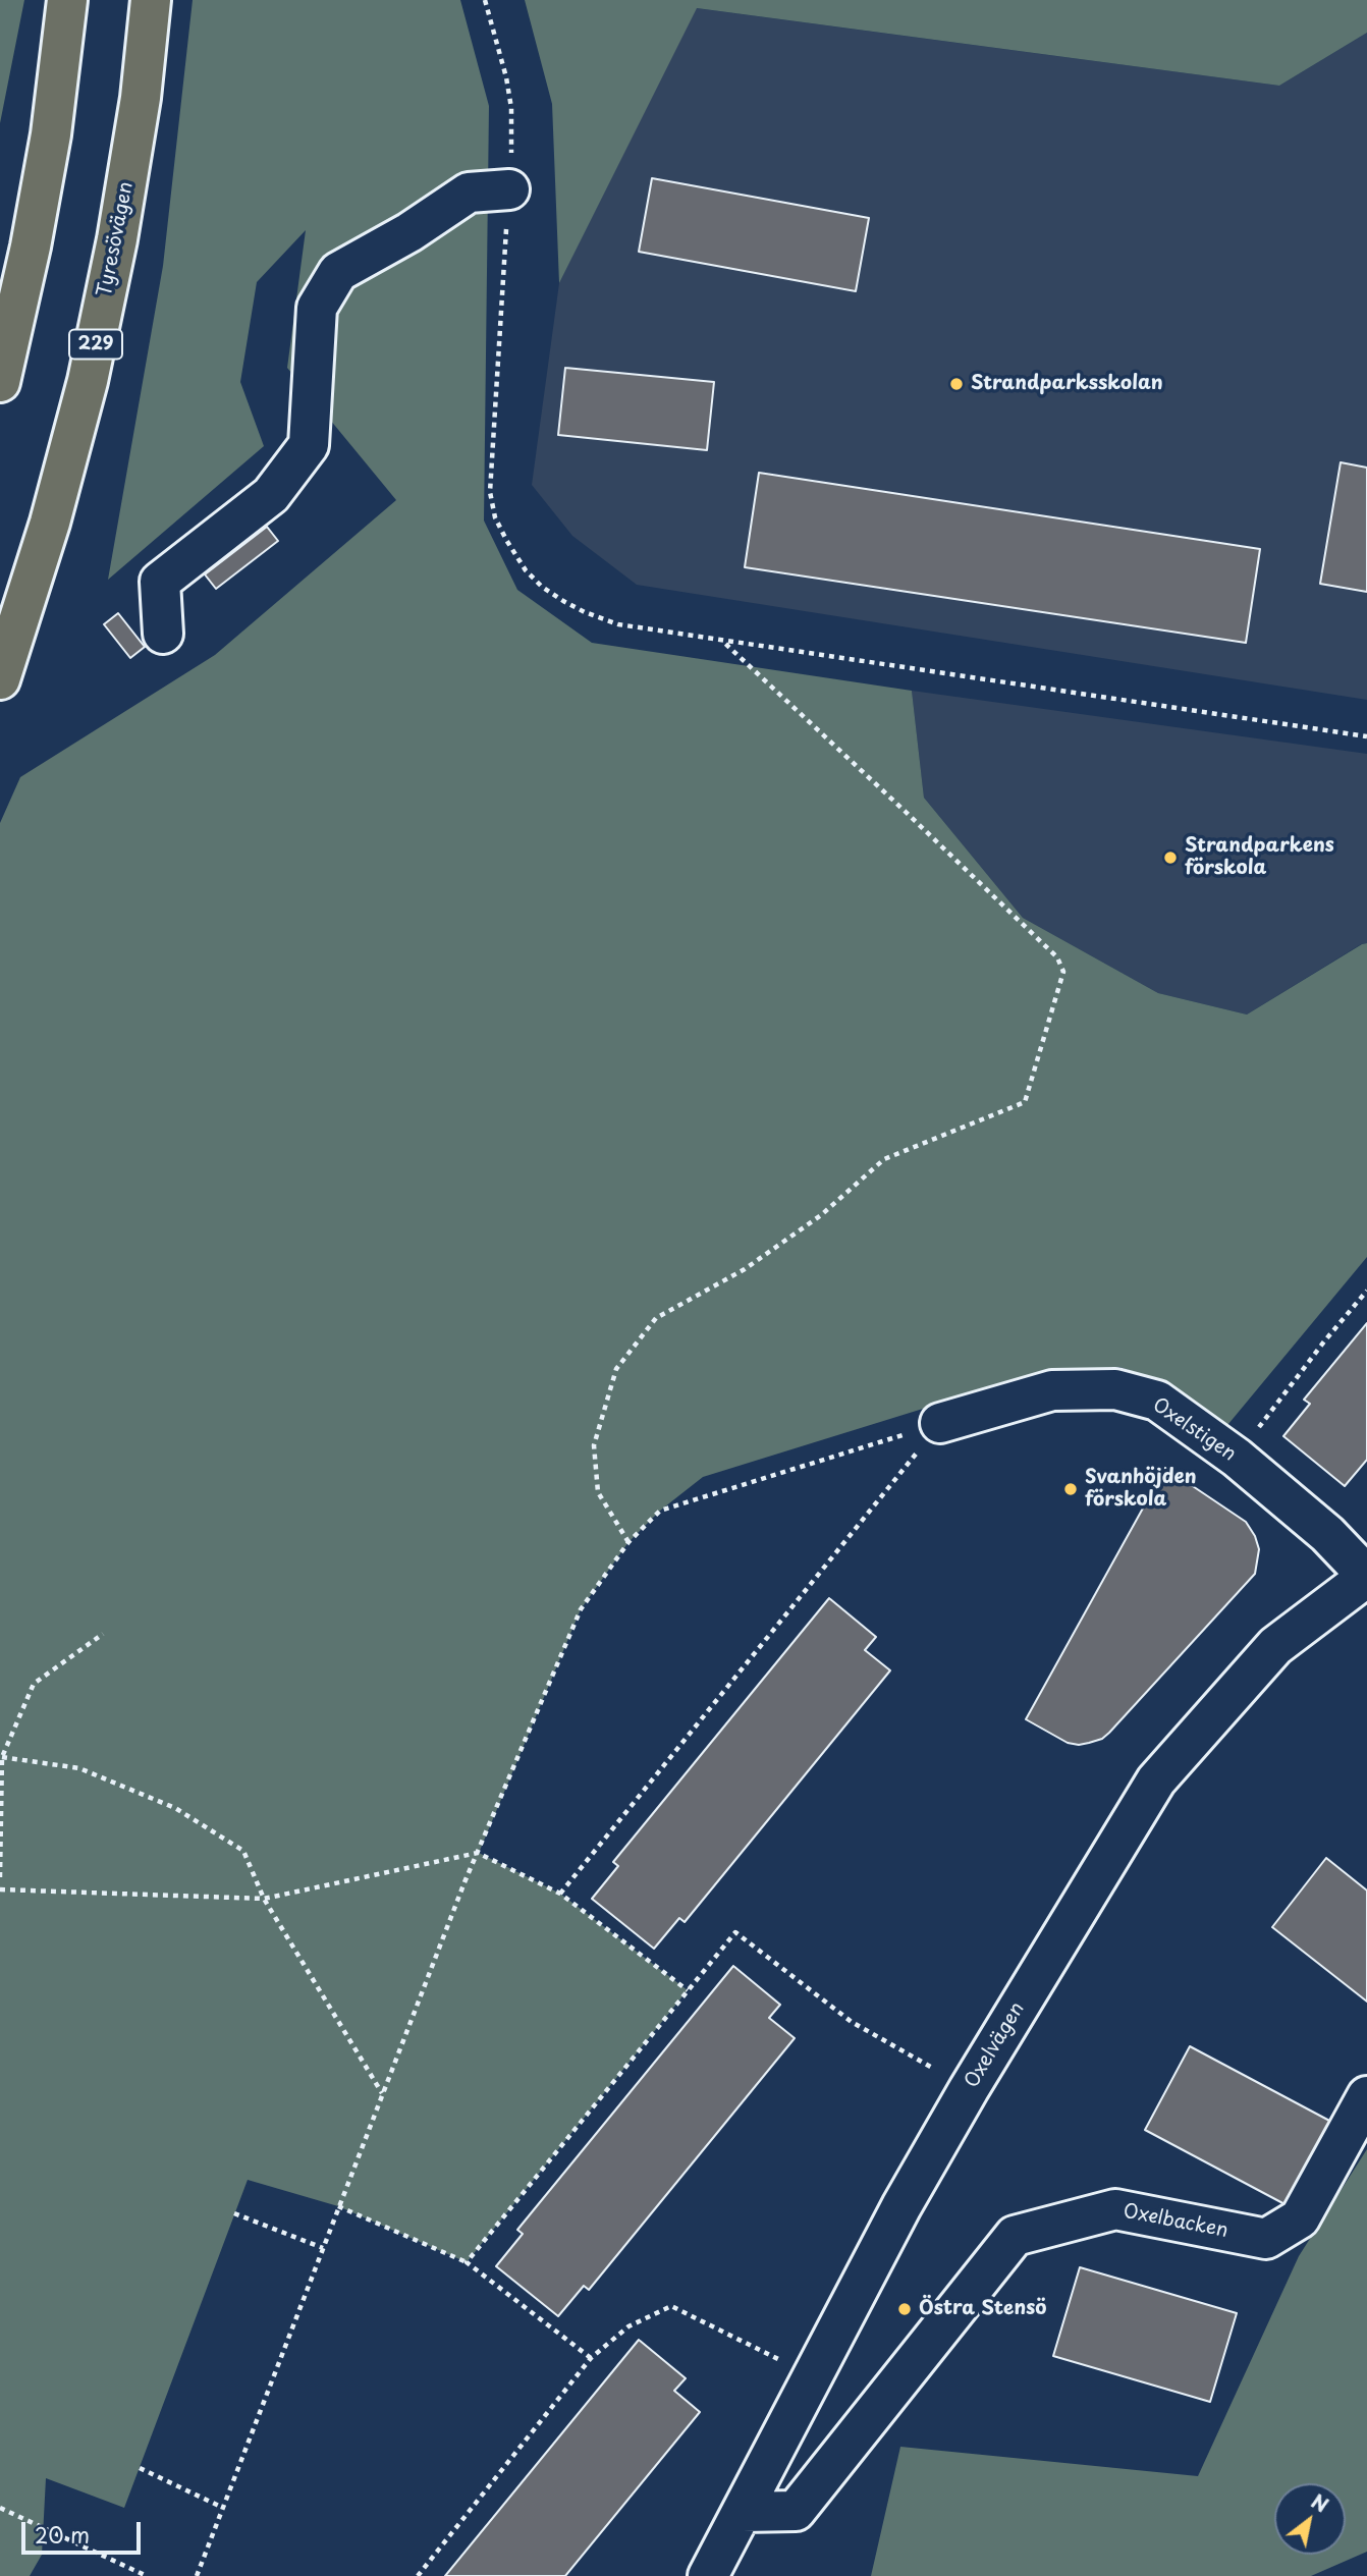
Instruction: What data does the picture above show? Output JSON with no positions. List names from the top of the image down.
{
  "streets": {
    "highway": ["Tyresövägen", "229"],
    "street": ["Oxelstigen", "Oxelvägen", "Oxelbacken"]
  },
  "crossings": [
    ["Oxelstigen", "Oxelvägen"],
    ["Oxelvägen", "Oxelbacken"]
  ],
  "places": [
    "Strandparksskolan",
    "Strandparkens förskola",
    "Svanhöjden förskola",
    "Östra Stensö"
  ],
  "scale_bar": "20 m",
  "north": "top right"
}
